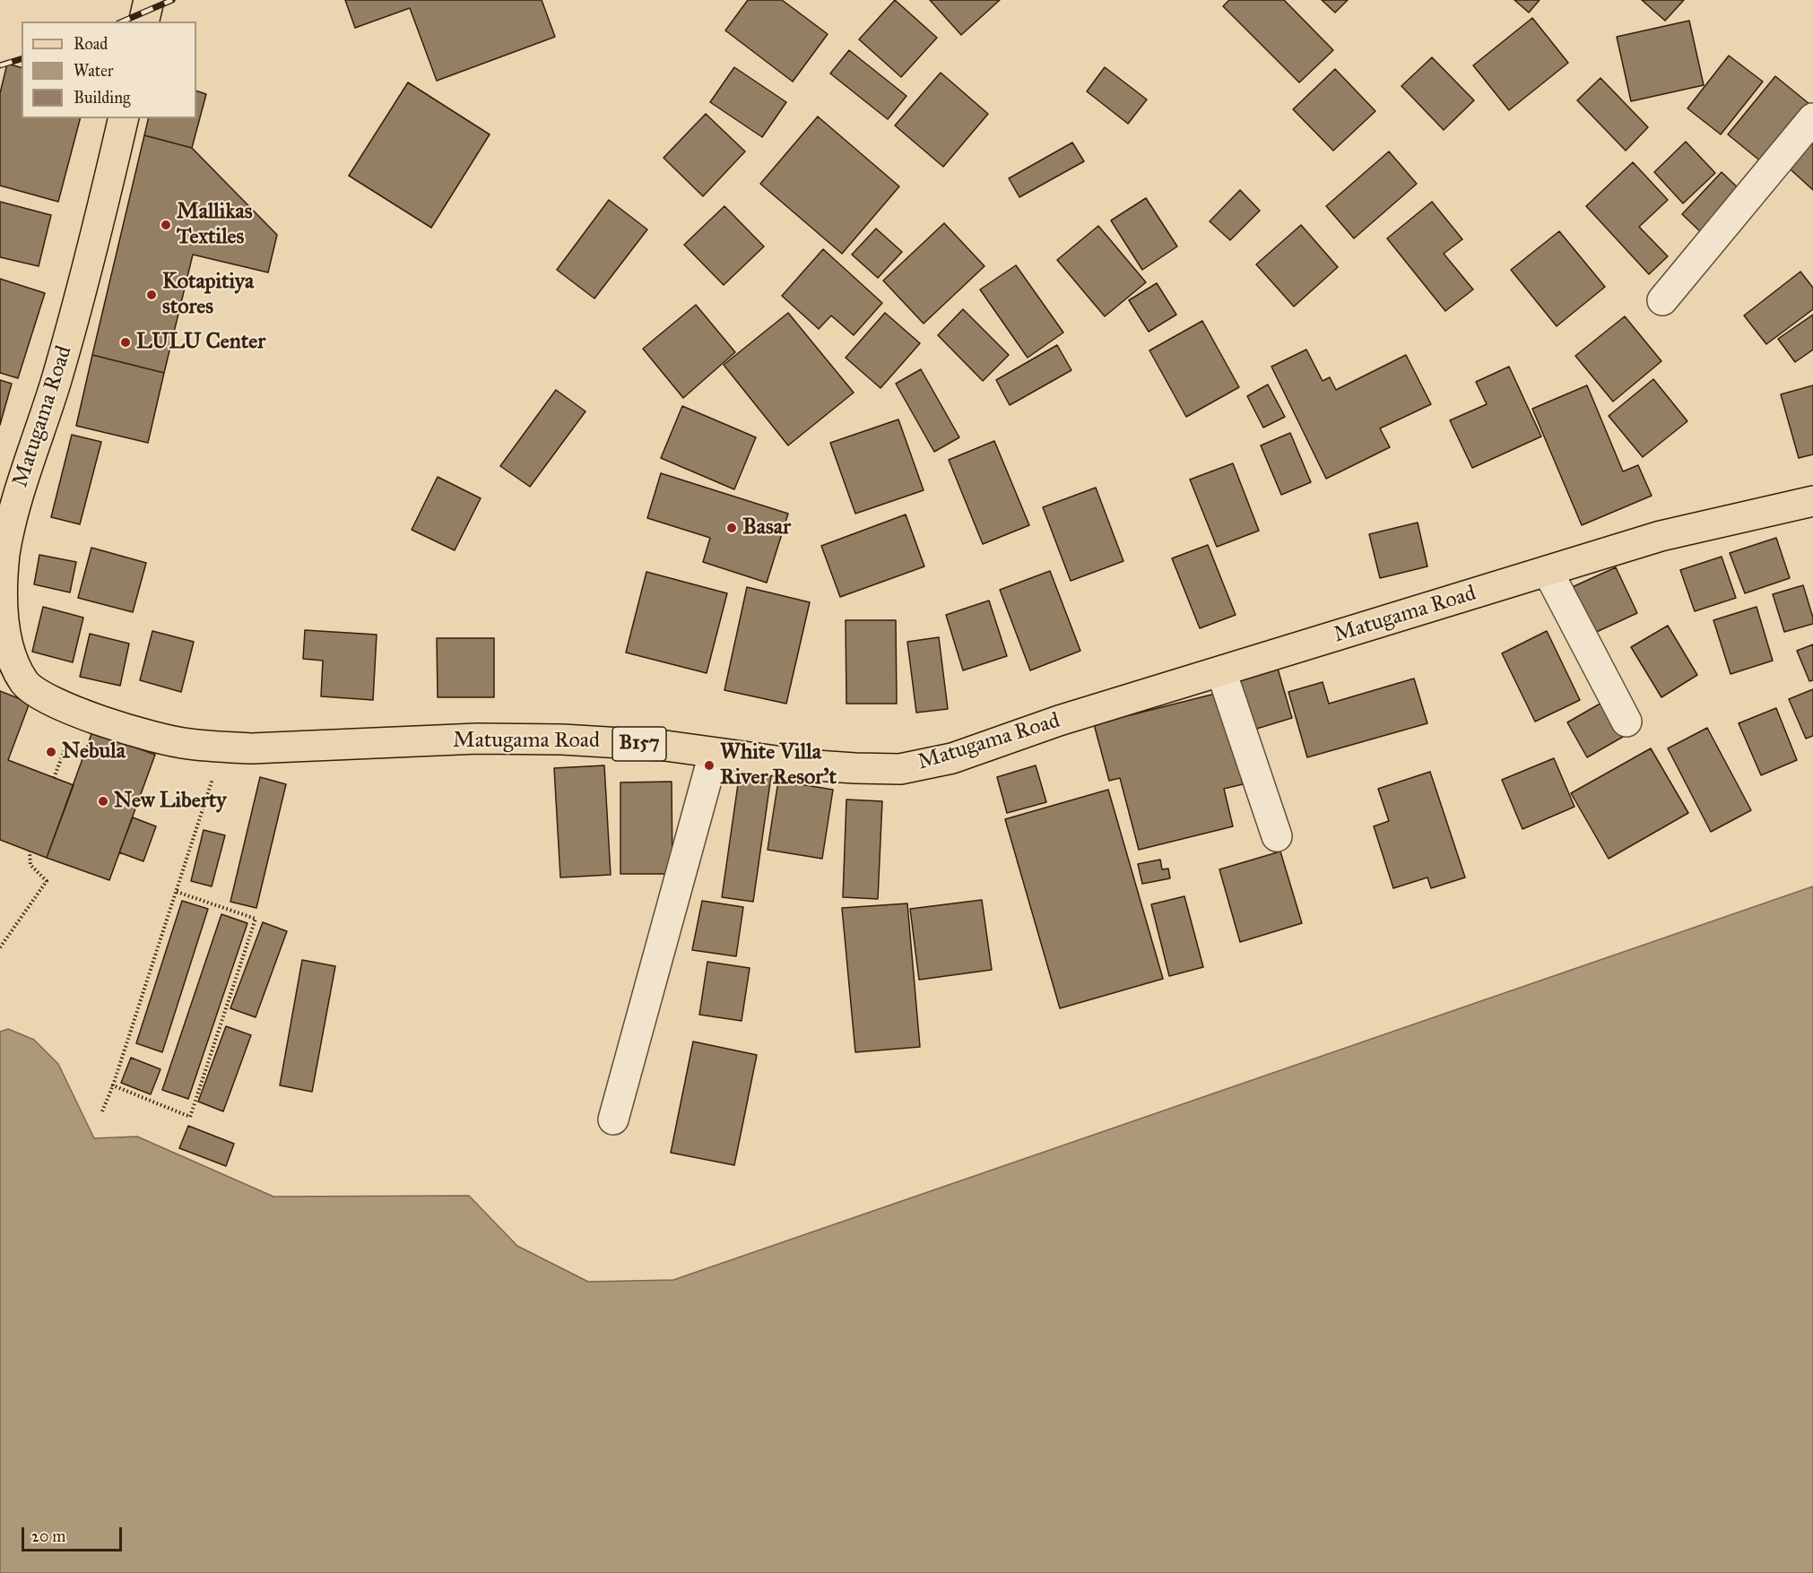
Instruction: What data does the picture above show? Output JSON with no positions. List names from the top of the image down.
{
  "streets": {
    "main road": ["Matugama Road", "B157"]
  },
  "places": [
    "Mallikas Textiles",
    "Kotapitiya stores",
    "LULU Center",
    "Basar",
    "Nebula",
    "White Villa River Resor't",
    "New Liberty"
  ],
  "legend": ["Road", "Water", "Building"],
  "scale_bar": "20 m"
}
